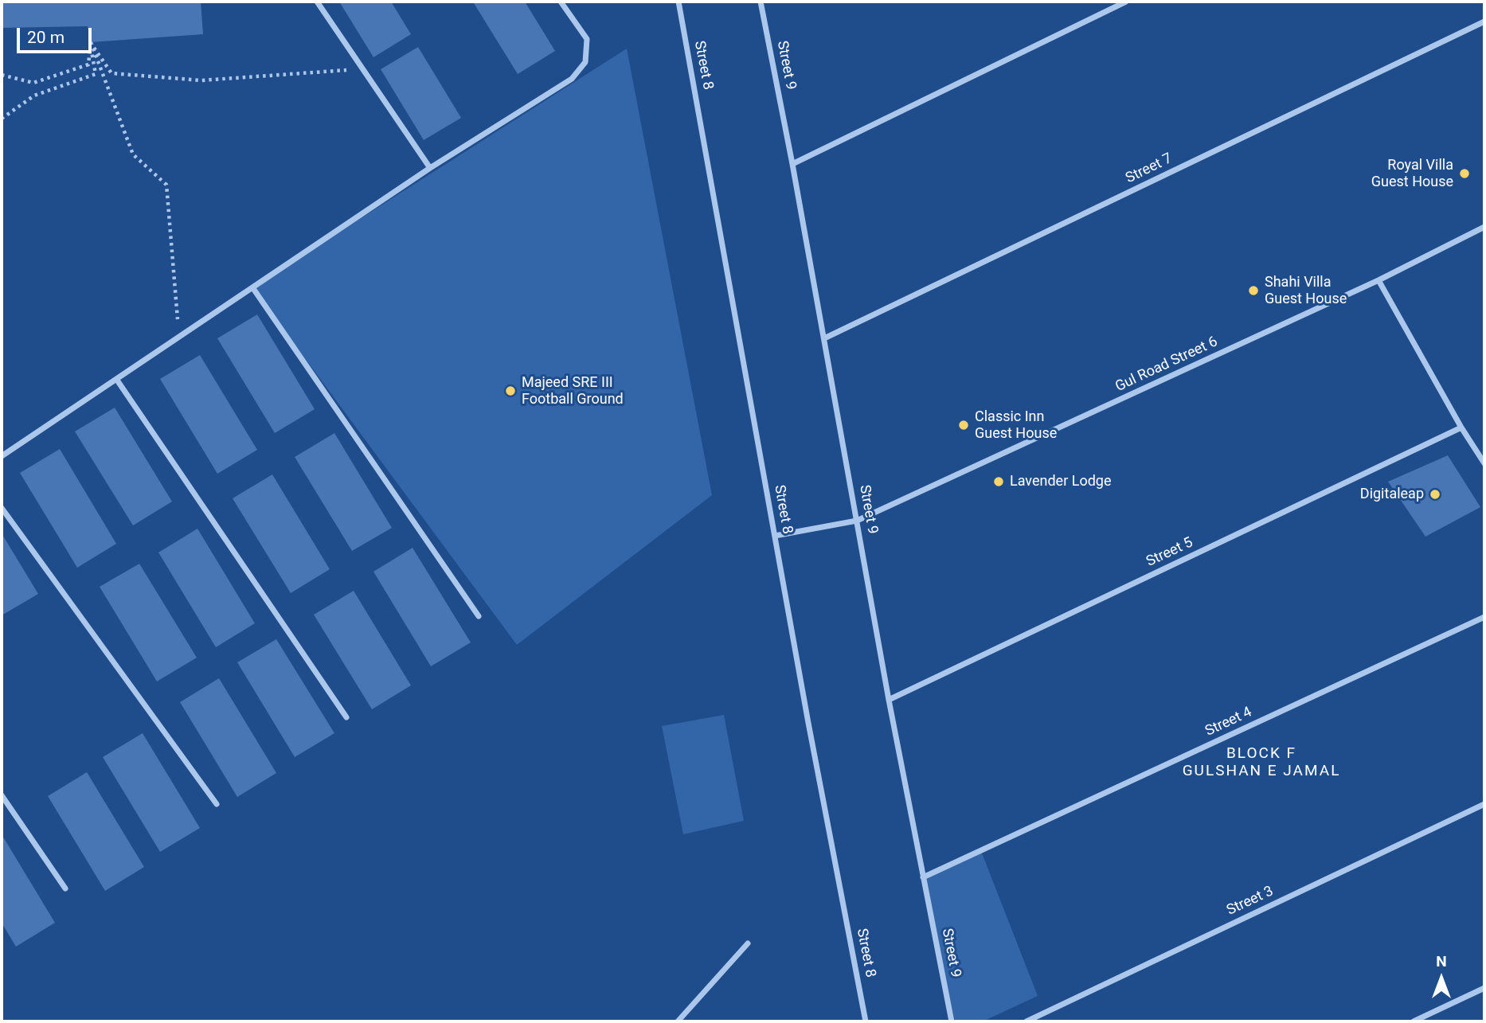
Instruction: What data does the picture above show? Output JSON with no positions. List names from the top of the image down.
{
  "streets": {
    "street": [
      "Street 8",
      "Street 9",
      "Street 7",
      "Gul Road Street 6",
      "Street 5",
      "Street 4",
      "Street 3"
    ]
  },
  "crossings": [
    ["Street 8", "Gul Road Street 6"],
    ["Street 9", "Street 7"],
    ["Street 9", "Gul Road Street 6"],
    ["Street 9", "Street 5"],
    ["Street 9", "Street 4"]
  ],
  "districts": ["BLOCK F GULSHAN E JAMAL"],
  "places": [
    "Royal Villa Guest House",
    "Shahi Villa Guest House",
    "Majeed SRE III Football Ground",
    "Classic Inn Guest House",
    "Lavender Lodge",
    "Digitaleap"
  ],
  "scale_bar": "20 m",
  "north": "top"
}
